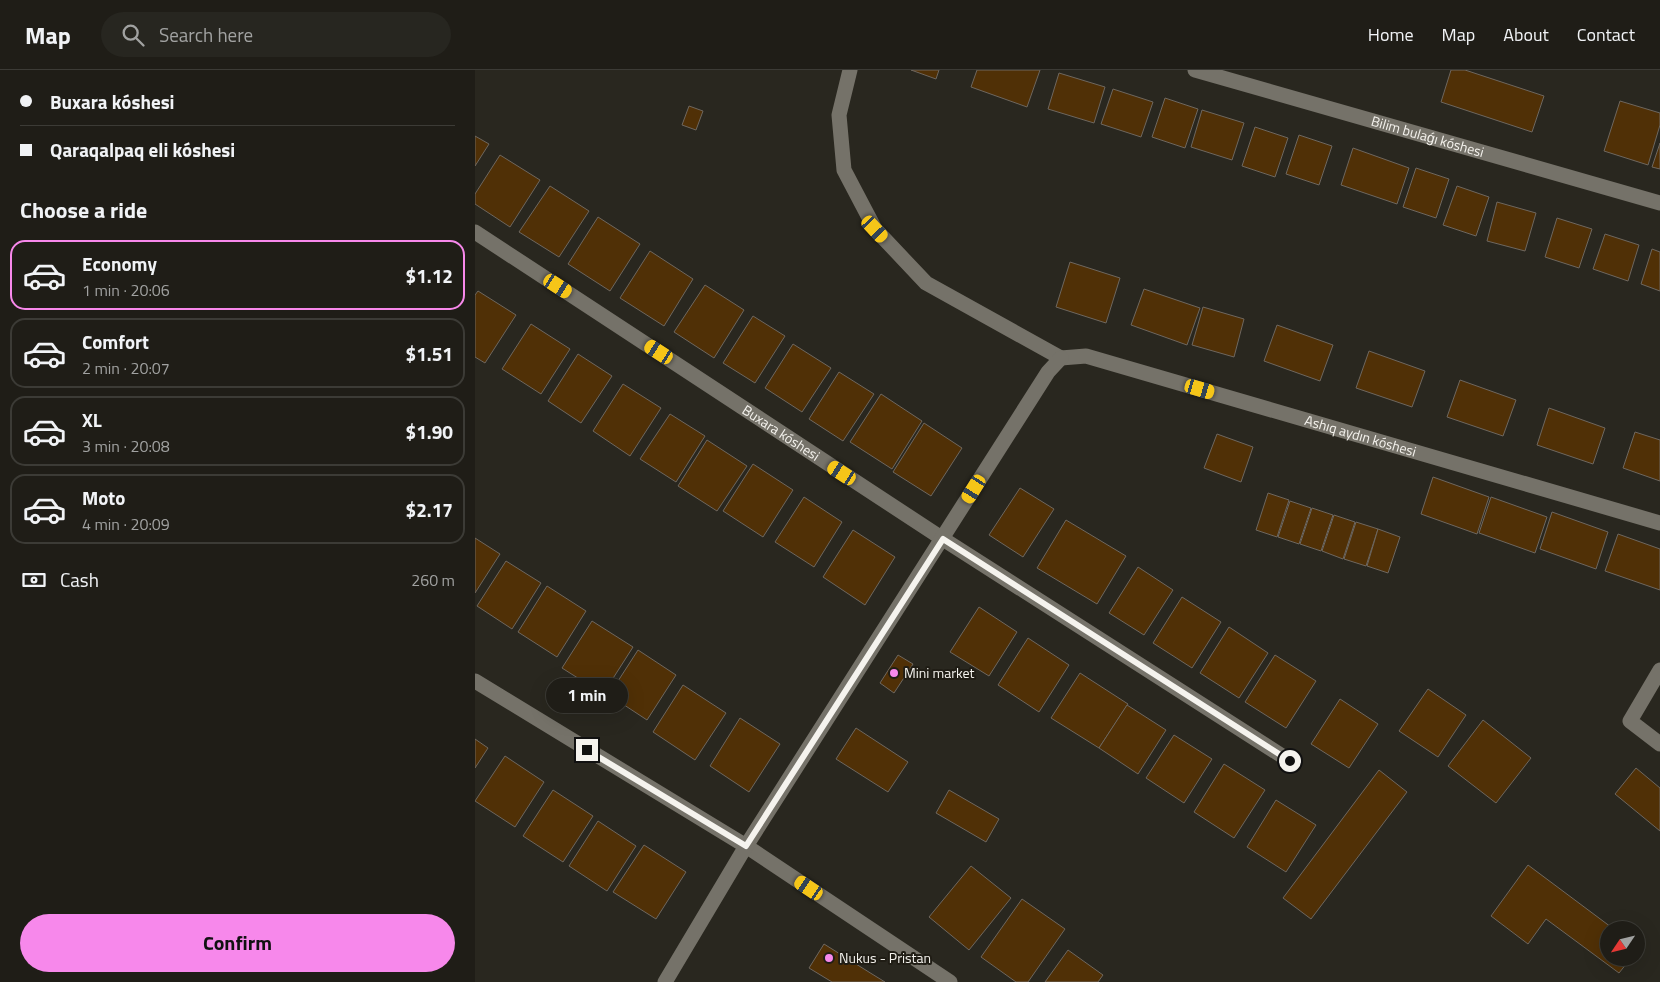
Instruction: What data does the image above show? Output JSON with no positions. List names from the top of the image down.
{
  "streets": {
    "street": ["Bilim bulaǵı kóshesi", "Buxara kóshesi", "Ashıq aydın kóshesi"]
  },
  "places": ["Mini market", "Nukus - Pristan"],
  "north": "bottom left",
  "page": {
    "header": "Map",
    "search": "Search here",
    "nav": [
      "Home",
      "Map",
      "About",
      "Contact"
    ],
    "banner": ["Buxara kóshesi", "Qaraqalpaq eli kóshesi"],
    "heading": "Choose a ride",
    "list": [
      {
        "name": "Economy",
        "note": "1 min · 20:06",
        "value": "$1.12"
      },
      {
        "name": "Comfort",
        "note": "2 min · 20:07",
        "value": "$1.51"
      },
      {
        "name": "XL",
        "note": "3 min · 20:08",
        "value": "$1.90"
      },
      {
        "name": "Moto",
        "note": "4 min · 20:09",
        "value": "$2.17"
      }
    ],
    "pay": ["Cash", "260 m"],
    "bubble": "1 min",
    "buttons": "Confirm"
  }
}
